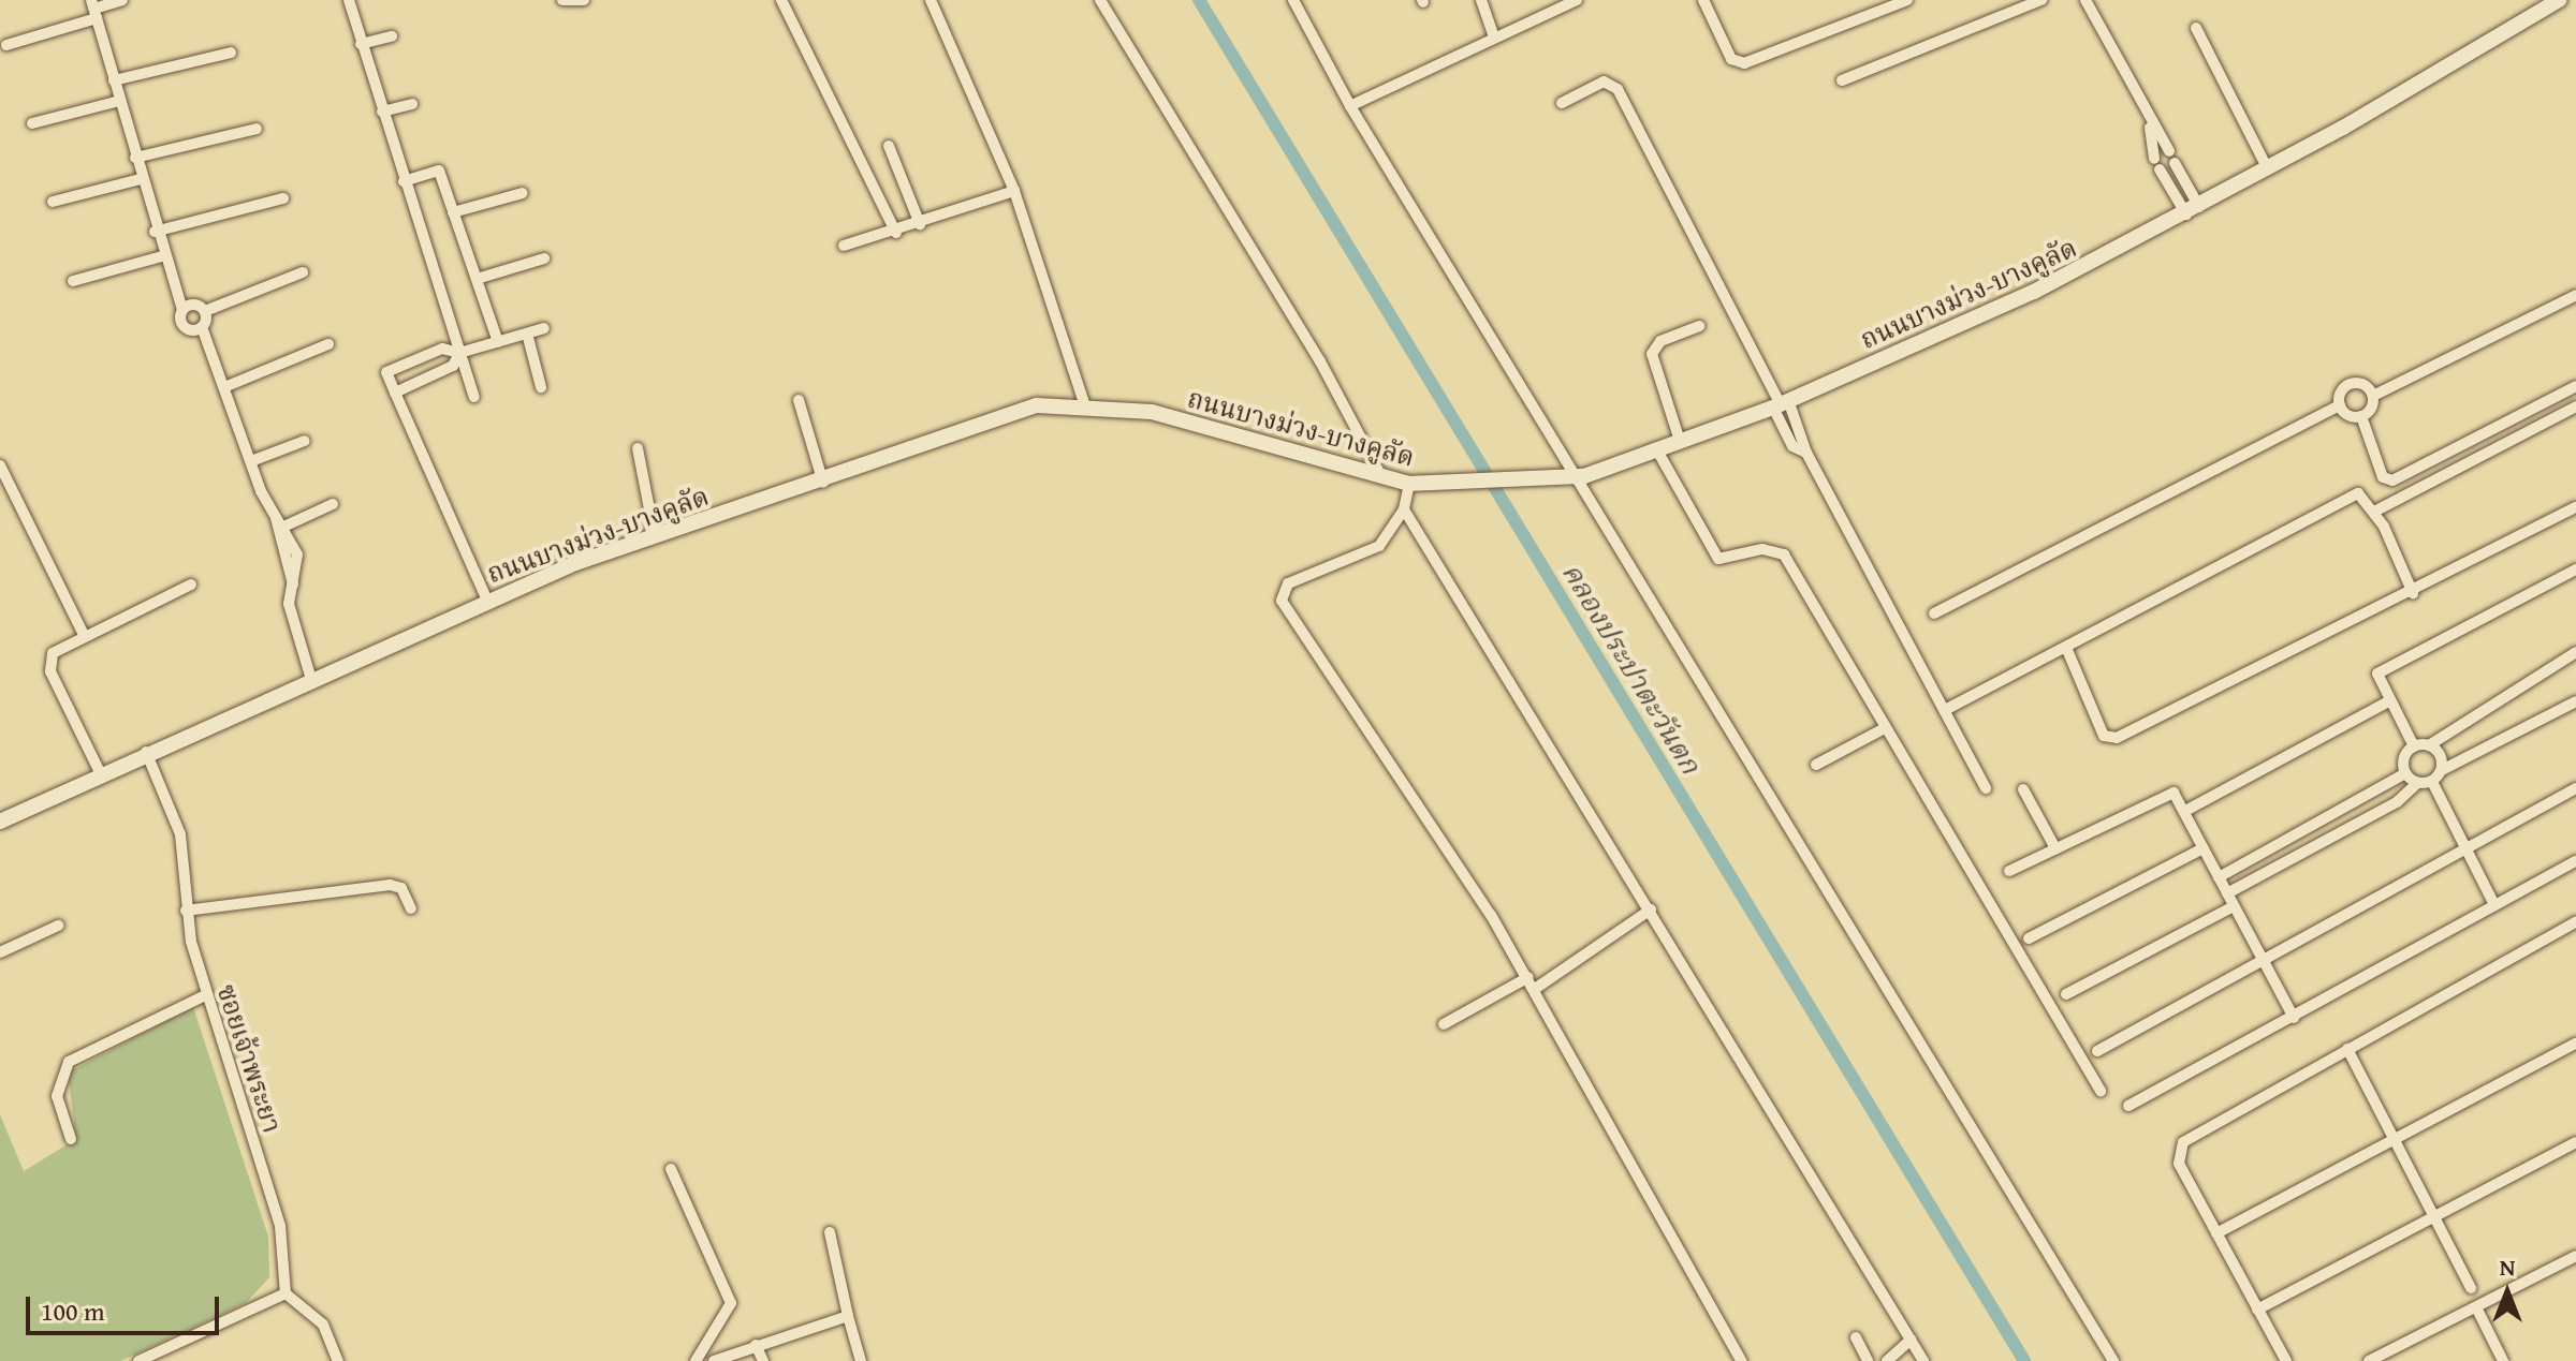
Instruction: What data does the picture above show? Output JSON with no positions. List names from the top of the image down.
{
  "streets": {
    "street": ["ถนนบางม่วง-บางคูลัด", "ซอยเจ้าพระยา"]
  },
  "crossings": [
    ["ถนนบางม่วง-บางคูลัด", "ซอยเจ้าพระยา"]
  ],
  "water": ["คลองประปาตะวันตก"],
  "scale_bar": "100 m",
  "north": "top"
}
